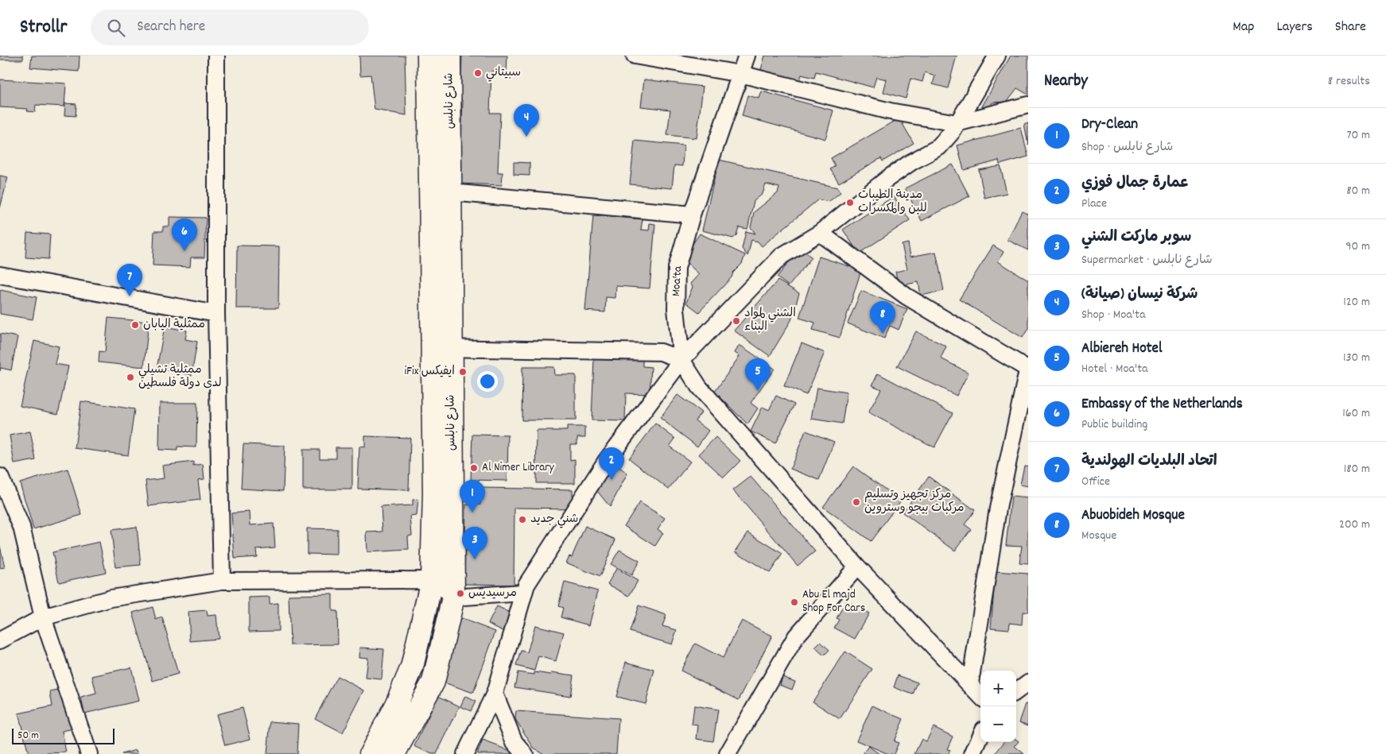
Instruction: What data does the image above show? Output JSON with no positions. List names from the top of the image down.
{
  "streets": {
    "main road": ["شارع نابلس"],
    "street": ["Moa'ta"]
  },
  "places": [
    "سبيتاني",
    "مدينة الطيبات للبن والمكسرات",
    "الشني لمواد البناء",
    "ممثلية اليابان",
    "iFix ايفيكس",
    "ممثلية تشيلي لدى دولة فلسطين",
    "Al Nimer Library",
    "مركز تجهيز وتسليم مركبات بيجو وستروين",
    "شني جديد",
    "مرسيديس",
    "Abu El majd Shop For Cars"
  ],
  "scale_bar": "50 m",
  "page": {
    "header": "Strollr",
    "search": "Search here",
    "nav": ["Map", "Layers", "Share"],
    "heading": ["Nearby", "8 results"],
    "pins": [
      "4",
      "6",
      "7",
      "8",
      "5",
      "2",
      "1",
      "3"
    ],
    "list": [
      {
        "mark": "1",
        "name": "Dry-Clean",
        "note": "Shop · شارع نابلس",
        "value": "70 m"
      },
      {
        "mark": "2",
        "name": "عمارة جمال فوزي",
        "note": "Place",
        "value": "80 m"
      },
      {
        "mark": "3",
        "name": "سوبر ماركت الشني",
        "note": "Supermarket · شارع نابلس",
        "value": "90 m"
      },
      {
        "mark": "4",
        "name": "شركة نيسان (صيانة)",
        "note": "Shop · Moa'ta",
        "value": "120 m"
      },
      {
        "mark": "5",
        "name": "Albiereh Hotel",
        "note": "Hotel · Moa'ta",
        "value": "130 m"
      },
      {
        "mark": "6",
        "name": "Embassy of the Netherlands",
        "note": "Public building",
        "value": "160 m"
      },
      {
        "mark": "7",
        "name": "اتحاد البلديات الهولندية",
        "note": "Office",
        "value": "180 m"
      },
      {
        "mark": "8",
        "name": "Abuobideh Mosque",
        "note": "Mosque",
        "value": "200 m"
      }
    ],
    "map_buttons": ["+", "−"],
    "scale": "50 m"
  }
}
